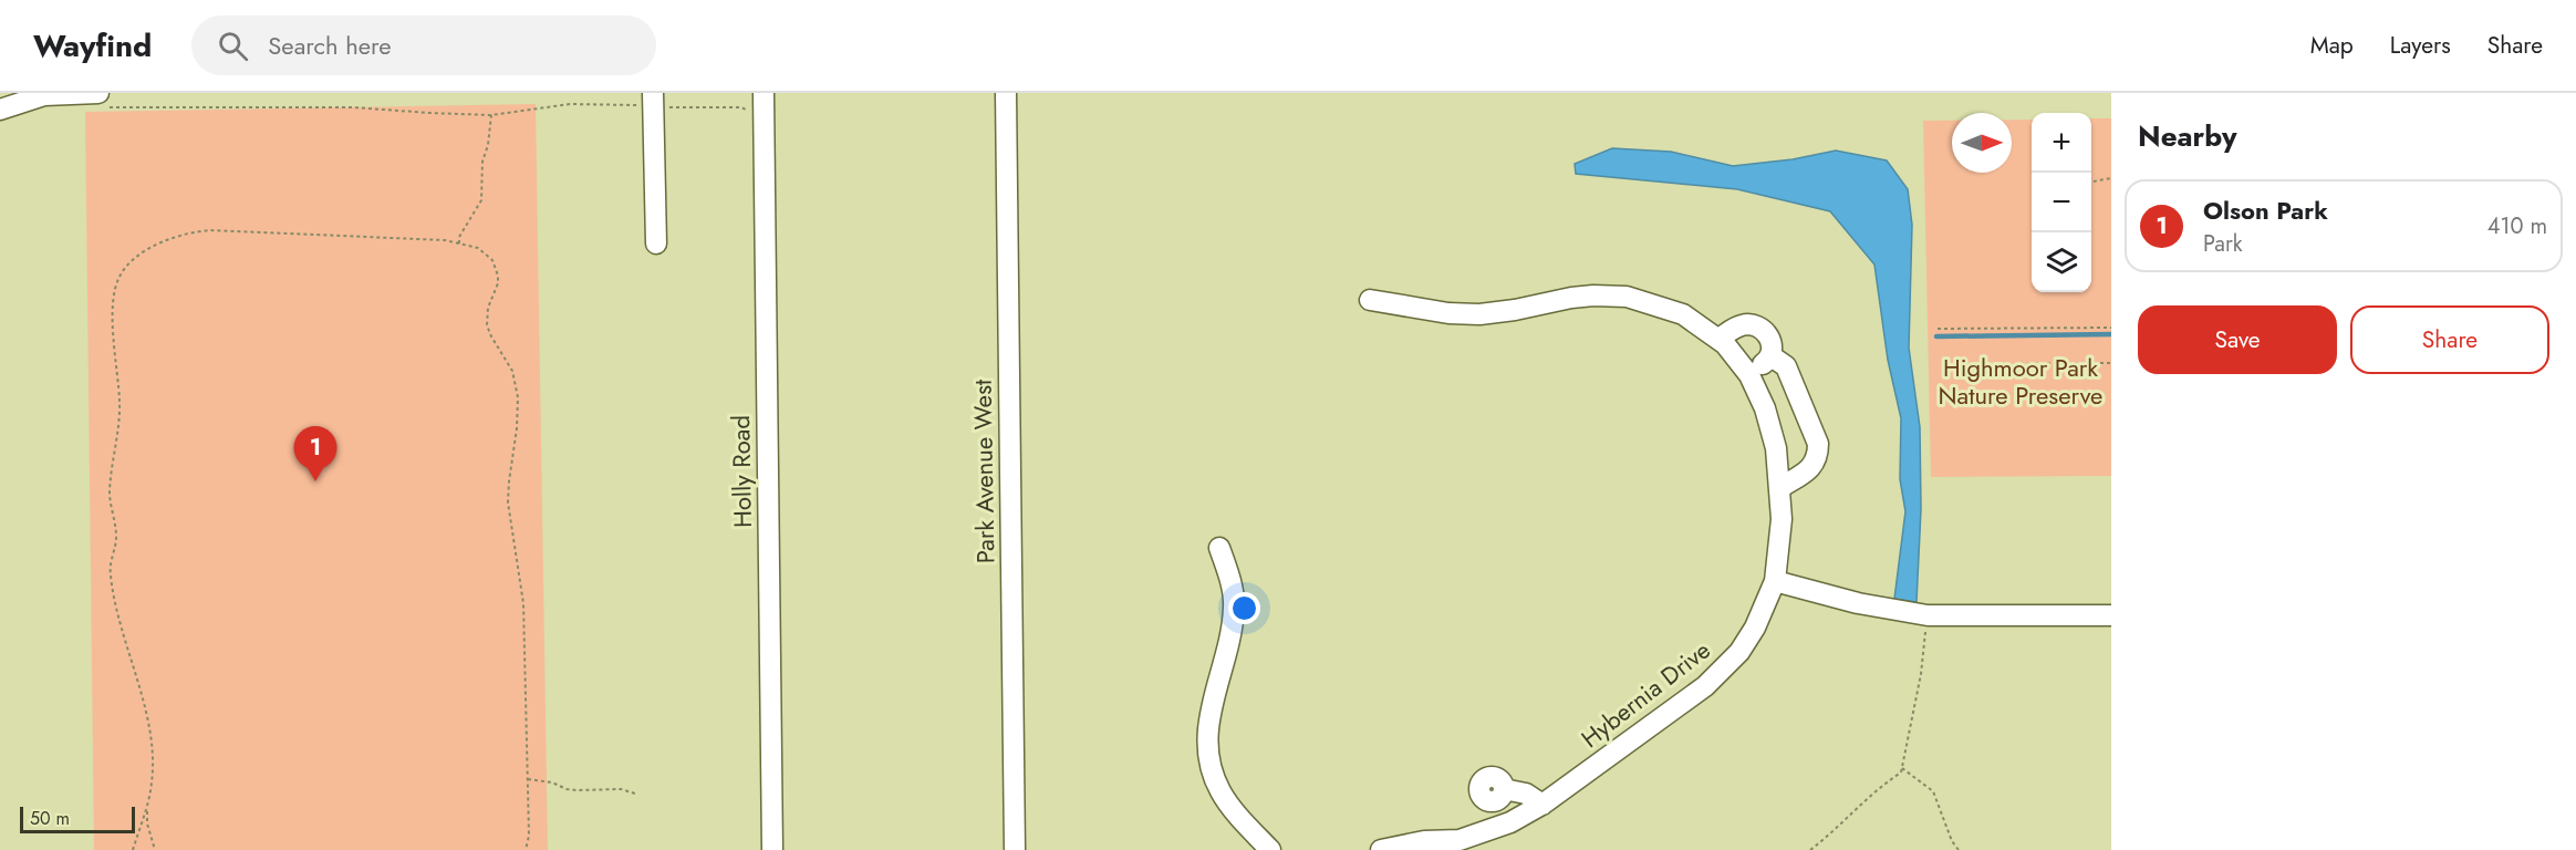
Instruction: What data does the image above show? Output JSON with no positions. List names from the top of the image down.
{
  "streets": {
    "street": ["Holly Road", "Park Avenue West", "Hybernia Drive"]
  },
  "parks": ["Highmoor Park Nature Preserve"],
  "scale_bar": "50 m",
  "north": "right",
  "page": {
    "header": "Wayfind",
    "search": "Search here",
    "nav": ["Map", "Layers", "Share"],
    "heading": "Nearby",
    "map_buttons": ["+", "−"],
    "list": [
      {
        "mark": "1",
        "name": "Olson Park",
        "note": "Park",
        "value": "410 m"
      }
    ],
    "buttons": ["Save", "Share"],
    "pins": "1",
    "scale": "50 m"
  }
}
